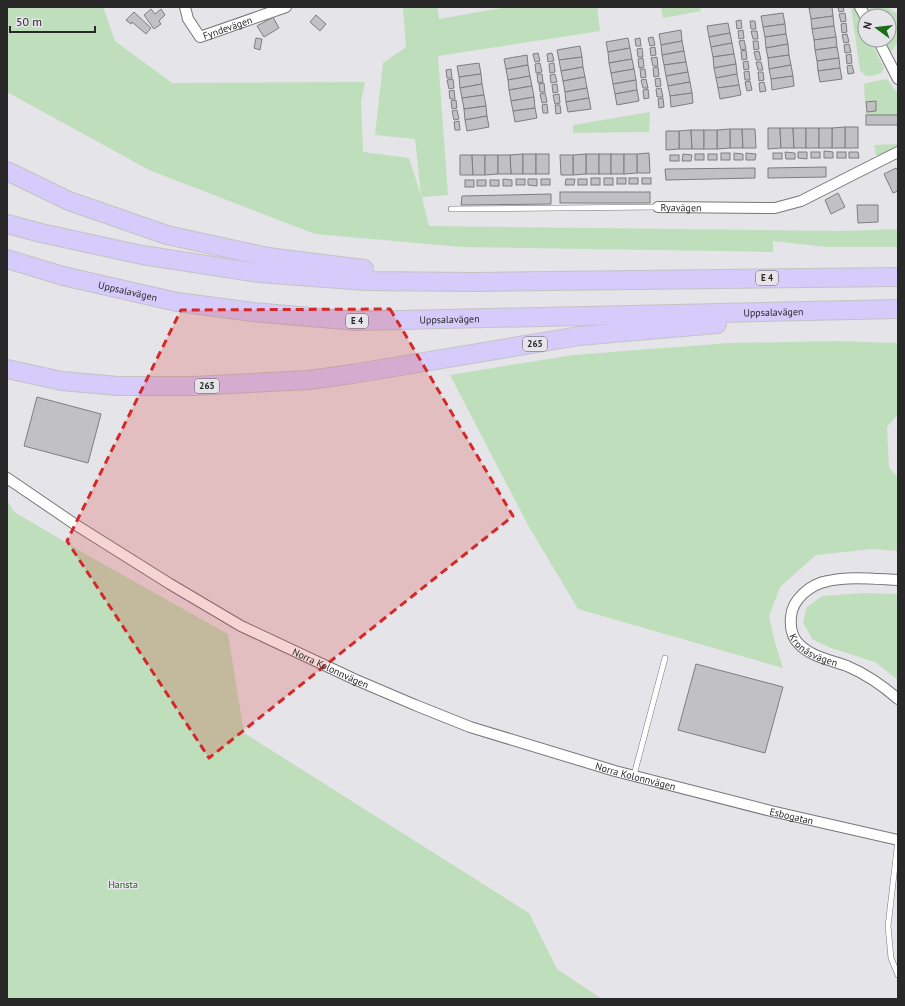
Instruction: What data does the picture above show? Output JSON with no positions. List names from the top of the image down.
{
  "streets": {
    "highway": ["E 4", "Uppsalavägen", "265"],
    "street": [
      "Fyndevägen",
      "Ryavägen",
      "Kronåsvägen",
      "Norra Kolonnvägen",
      "Esbogatan"
    ]
  },
  "crossings": [
    ["Uppsalavägen", "265"],
    ["Norra Kolonnvägen", "Esbogatan"]
  ],
  "parks": ["Hansta"],
  "scale_bar": "50 m",
  "north": "left"
}
